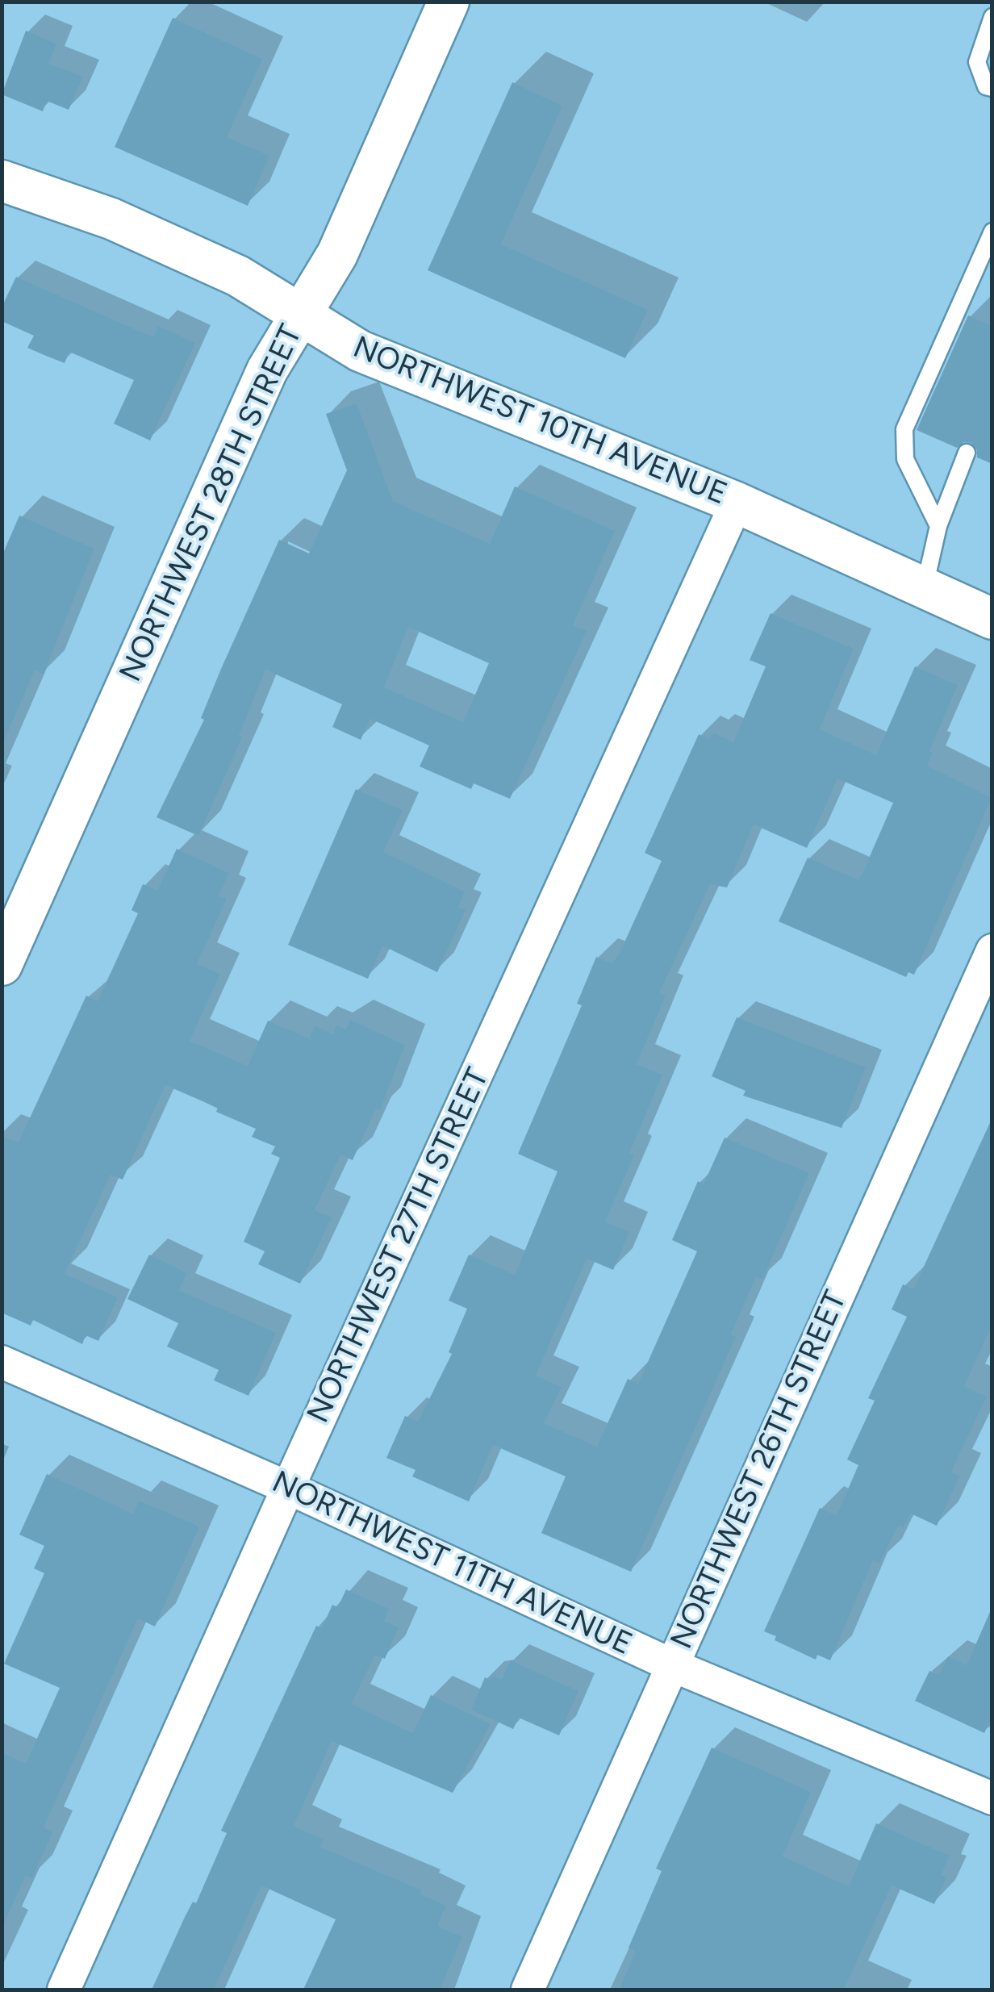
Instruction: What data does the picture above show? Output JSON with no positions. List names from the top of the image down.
{
  "streets": {
    "street": [
      "NORTHWEST 10TH AVENUE",
      "NORTHWEST 28TH STREET",
      "NORTHWEST 27TH STREET",
      "NORTHWEST 26TH STREET",
      "NORTHWEST 11TH AVENUE"
    ]
  },
  "crossings": [
    ["NORTHWEST 10TH AVENUE", "NORTHWEST 28TH STREET"],
    ["NORTHWEST 10TH AVENUE", "NORTHWEST 27TH STREET"],
    ["NORTHWEST 27TH STREET", "NORTHWEST 11TH AVENUE"],
    ["NORTHWEST 26TH STREET", "NORTHWEST 11TH AVENUE"]
  ]
}
